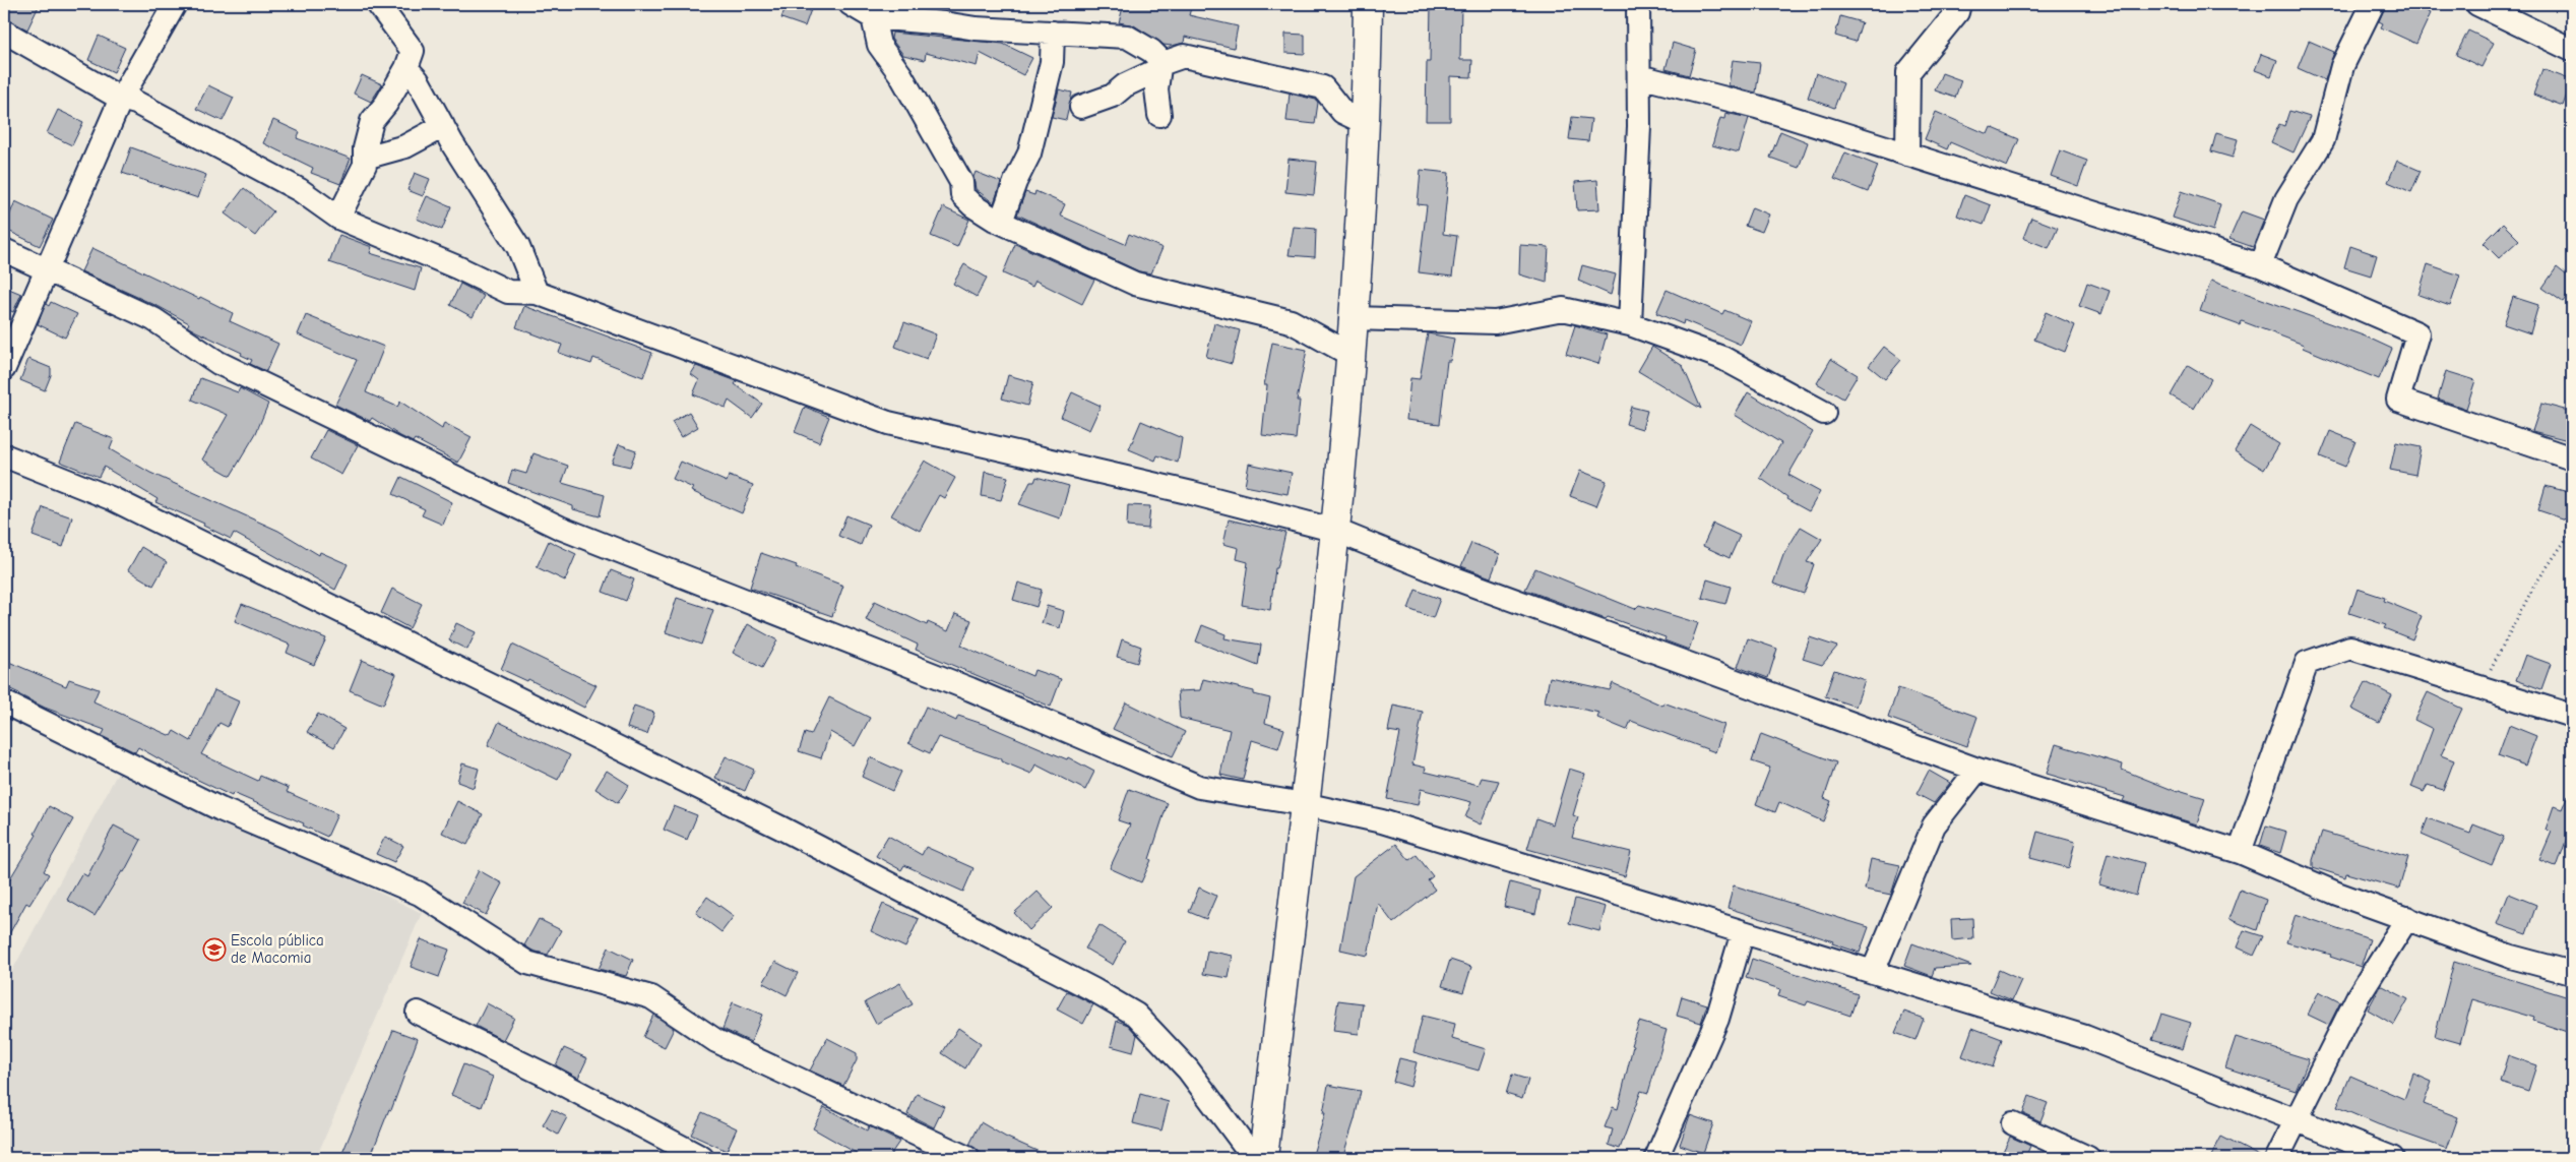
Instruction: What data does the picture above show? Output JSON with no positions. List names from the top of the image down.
{
  "places": {
    "school or university": ["Escola pública de Macomia"]
  }
}
